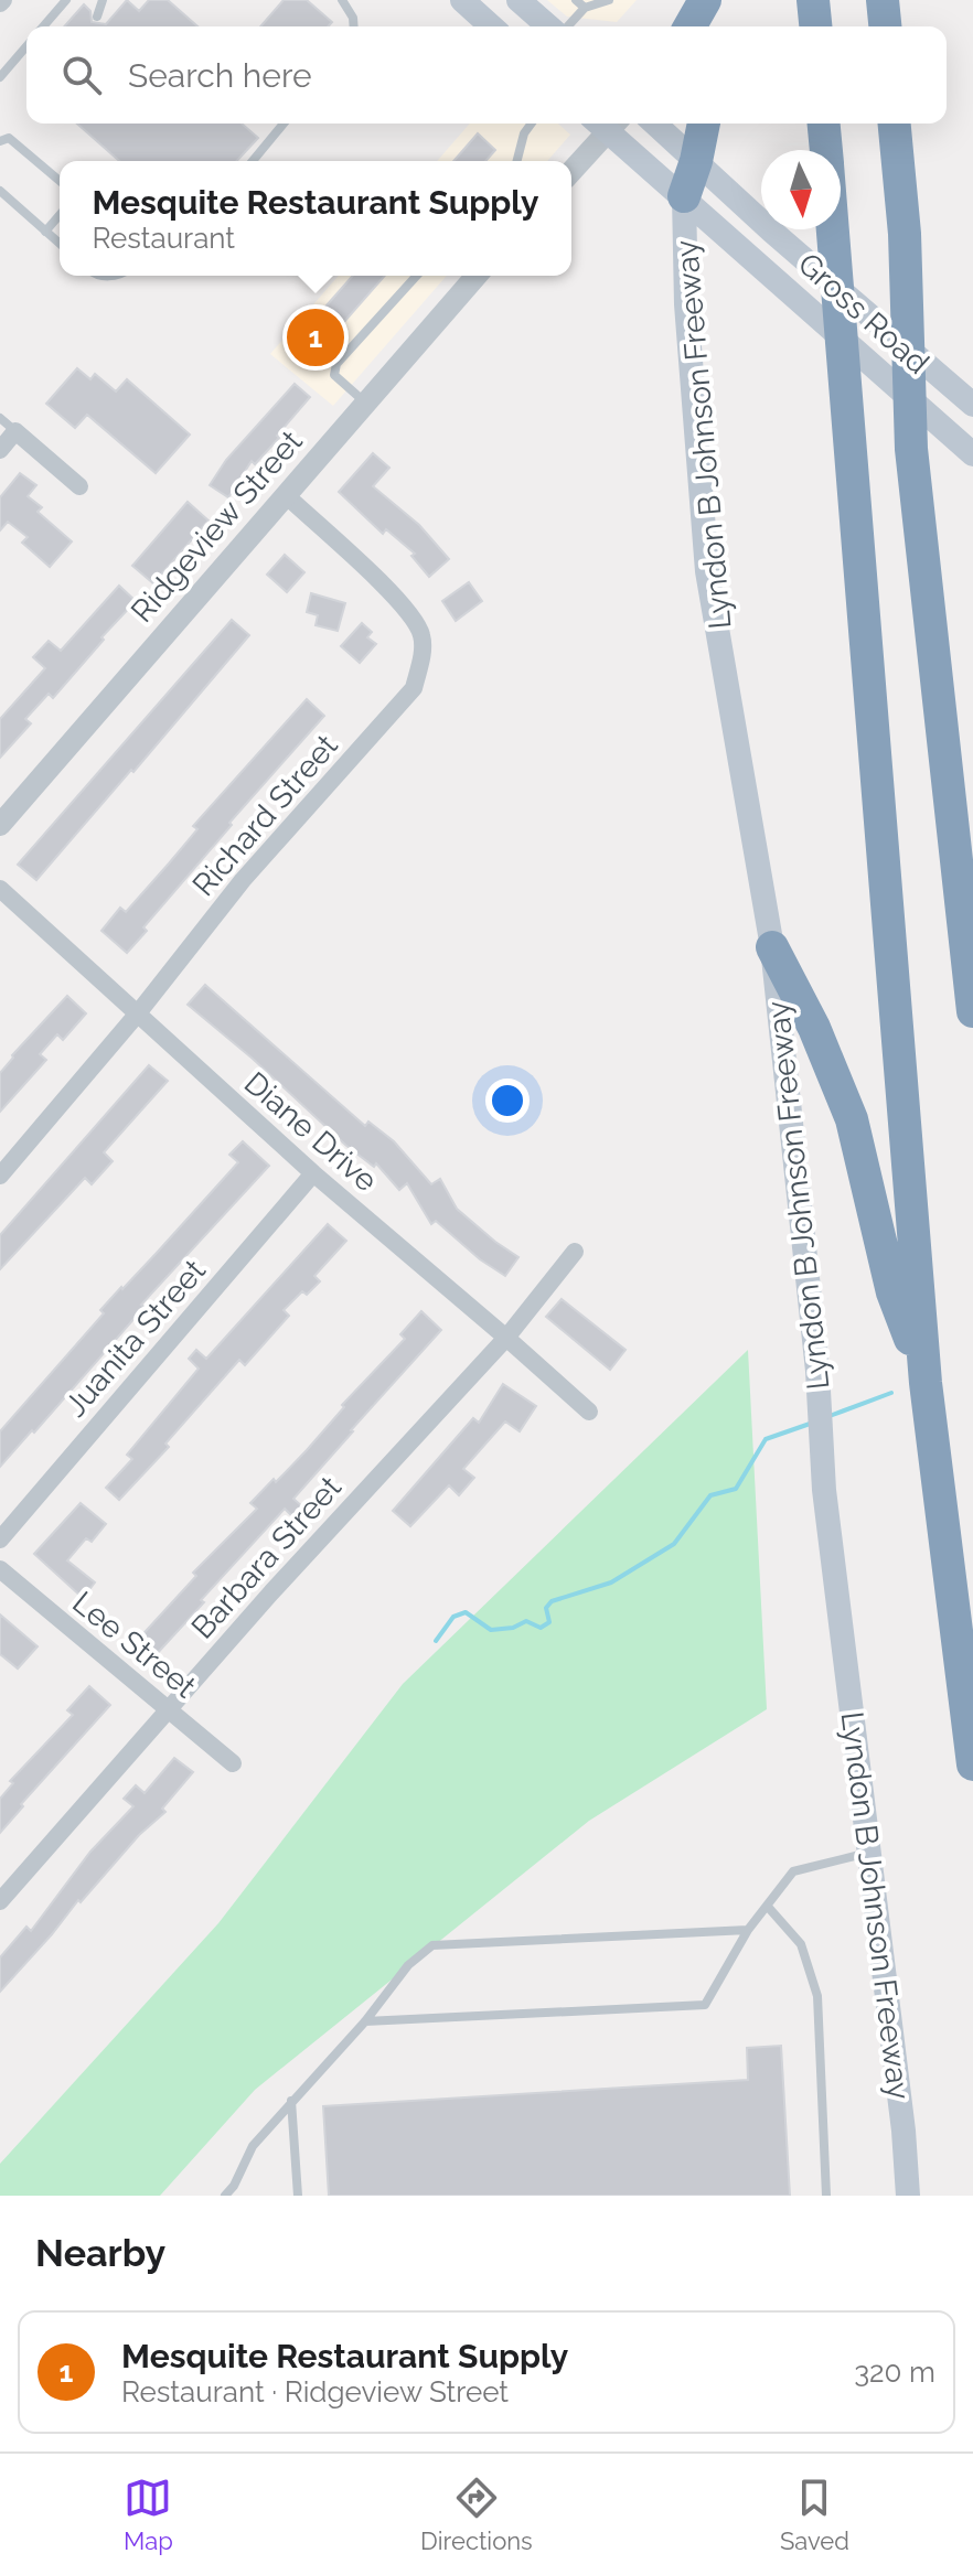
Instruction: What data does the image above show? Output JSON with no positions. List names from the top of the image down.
{
  "streets": {
    "main road": ["Gross Road", "Lyndon B Johnson Freeway"],
    "street": [
      "Ridgeview Street",
      "Richard Street",
      "Diane Drive",
      "Juanita Street",
      "Barbara Street",
      "Lee Street"
    ]
  },
  "crossings": [
    ["Gross Road", "Lyndon B Johnson Freeway"],
    ["Ridgeview Street", "Richard Street"],
    ["Richard Street", "Diane Drive"],
    ["Diane Drive", "Juanita Street"],
    ["Diane Drive", "Barbara Street"],
    ["Barbara Street", "Lee Street"]
  ],
  "north": "bottom",
  "page": {
    "search": "Search here",
    "popup": ["Mesquite Restaurant Supply", "Restaurant"],
    "pins": "1",
    "heading": "Nearby",
    "list": [
      {
        "mark": "1",
        "name": "Mesquite Restaurant Supply",
        "note": "Restaurant · Ridgeview Street",
        "value": "320 m"
      }
    ],
    "nav": ["Map", "Directions", "Saved"]
  }
}
